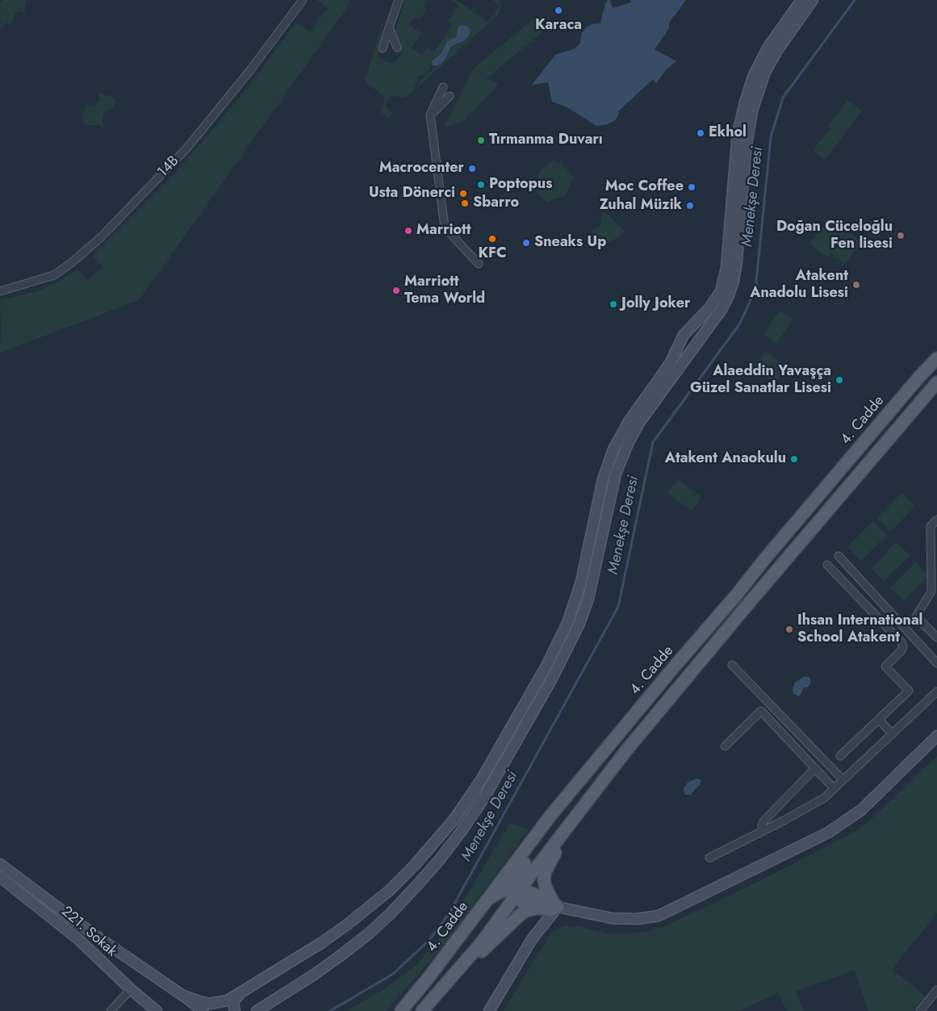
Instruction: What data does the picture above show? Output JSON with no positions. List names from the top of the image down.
{
  "streets": {
    "main road": ["4. Cadde"],
    "street": ["14B", "221. Sokak"]
  },
  "water": ["Menekşe Deresi"],
  "places": [
    "Karaca",
    "Ekhol",
    "Tırmanma Duvarı",
    "Macrocenter",
    "Poptopus",
    "Moc Coffee",
    "Usta Dönerci",
    "Sbarro",
    "Zuhal Müzik",
    "Marriott",
    "Doğan Cüceloğlu Fen lisesi",
    "KFC",
    "Sneaks Up",
    "Atakent Anadolu Lisesi",
    "Marriott Tema World",
    "Jolly Joker",
    "Alaeddin Yavaşça Güzel Sanatlar Lisesi",
    "Atakent Anaokulu",
    "Ihsan International School Atakent"
  ]
}
